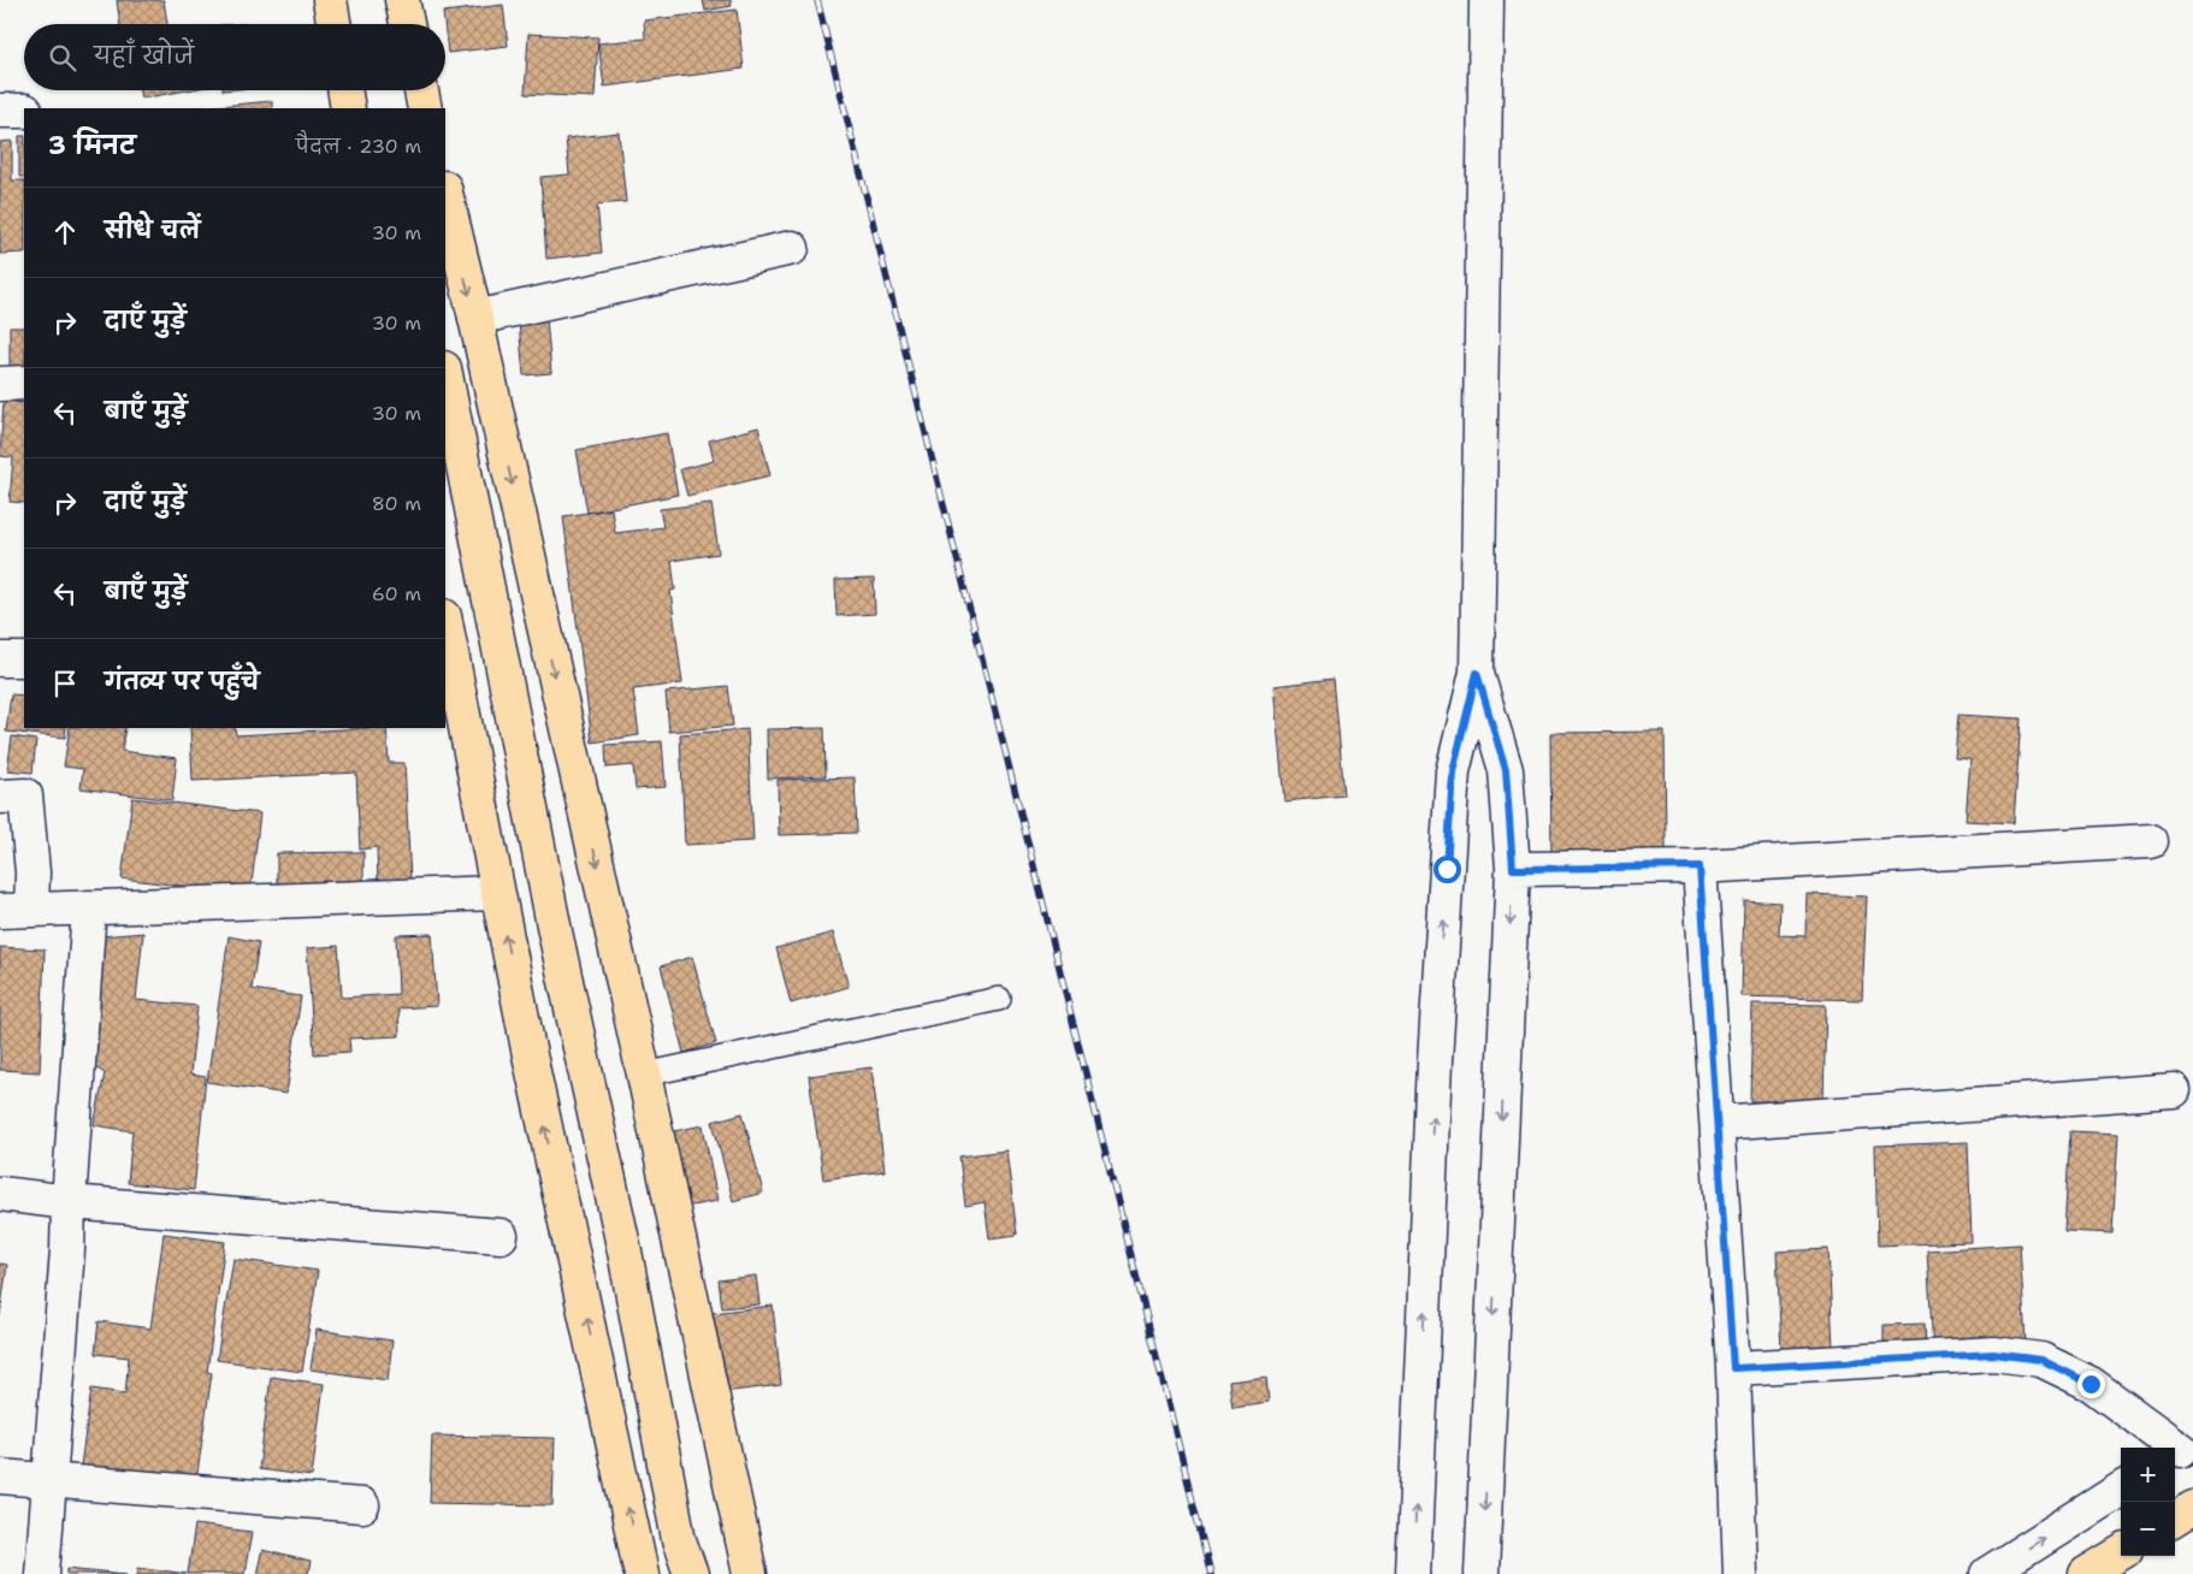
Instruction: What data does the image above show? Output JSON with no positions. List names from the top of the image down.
{
  "page": {
    "search": "यहाँ खोजें",
    "heading": ["3 मिनट", "पैदल · 230 m"],
    "list": [
      ["सीधे चलें", "30 m"],
      ["दाएँ मुड़ें", "30 m"],
      ["बाएँ मुड़ें", "30 m"],
      ["दाएँ मुड़ें", "80 m"],
      ["बाएँ मुड़ें", "60 m"],
      "गंतव्य पर पहुँचे"
    ],
    "map_buttons": ["+", "−"]
  }
}
